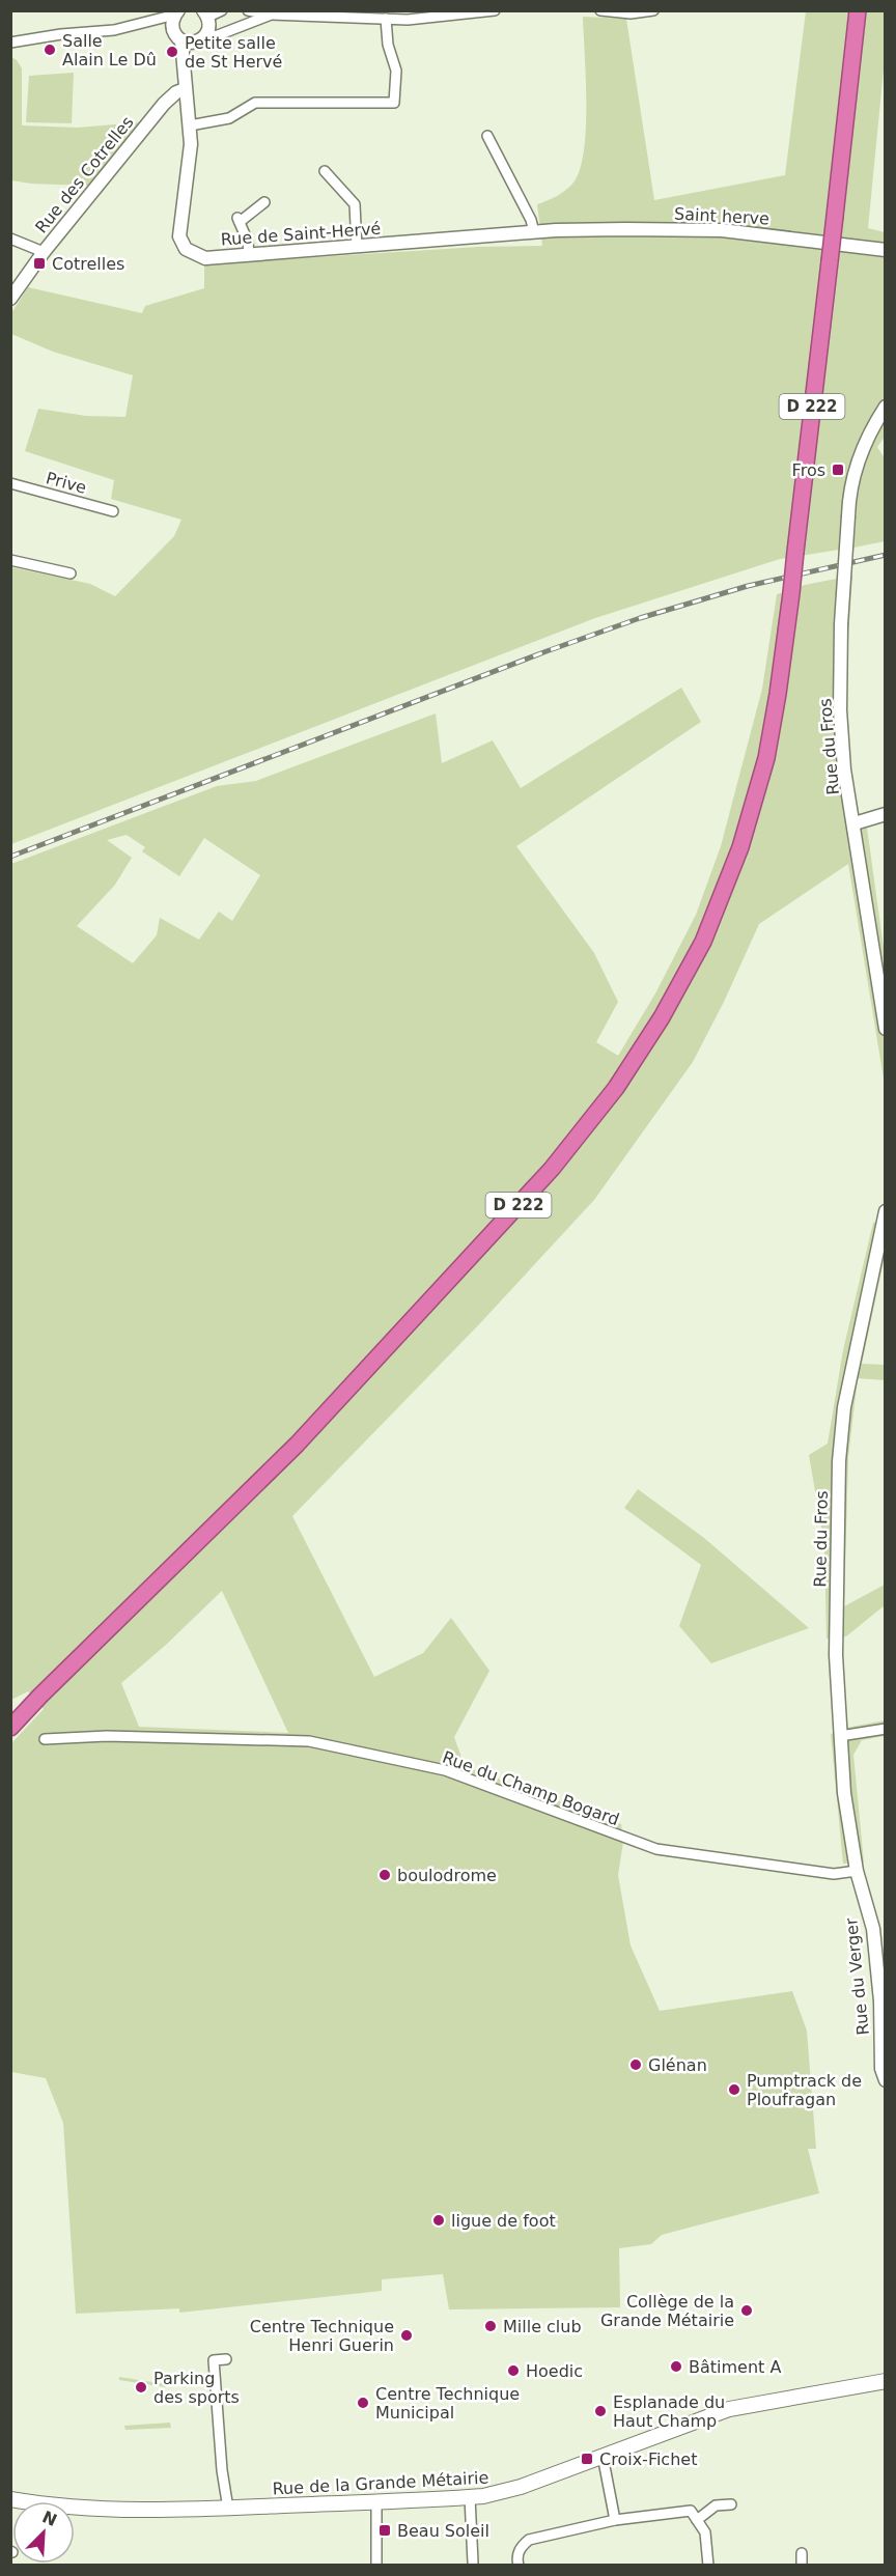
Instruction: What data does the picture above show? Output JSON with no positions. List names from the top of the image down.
{
  "streets": {
    "highway": ["D 222"],
    "main road": ["Rue de la Grande Métairie"],
    "street": [
      "Rue des Cotrelles",
      "Saint herve",
      "Rue de Saint-Hervé",
      "Prive",
      "Rue du Fros",
      "Rue du Champ Bogard",
      "Rue du Verger"
    ]
  },
  "crossings": [
    ["Rue des Cotrelles", "Rue de Saint-Hervé"],
    ["Saint herve", "Rue de Saint-Hervé"],
    ["Rue du Fros", "Rue du Champ Bogard"],
    ["Rue du Fros", "Rue du Verger"],
    ["Rue du Champ Bogard", "Rue du Verger"]
  ],
  "places": {
    "other": [
      "Salle Alain Le Dû",
      "Petite salle de St Hervé",
      "boulodrome",
      "Glénan",
      "Pumptrack de Ploufragan",
      "ligue de foot",
      "Collège de la Grande Métairie",
      "Mille club",
      "Centre Technique Henri Guerin",
      "Bâtiment A",
      "Hoedic",
      "Parking des sports",
      "Centre Technique Municipal",
      "Esplanade du Haut Champ"
    ],
    "transit": [
      "Cotrelles",
      "Fros",
      "Croix-Fichet",
      "Beau Soleil"
    ]
  },
  "north": "top right"
}
